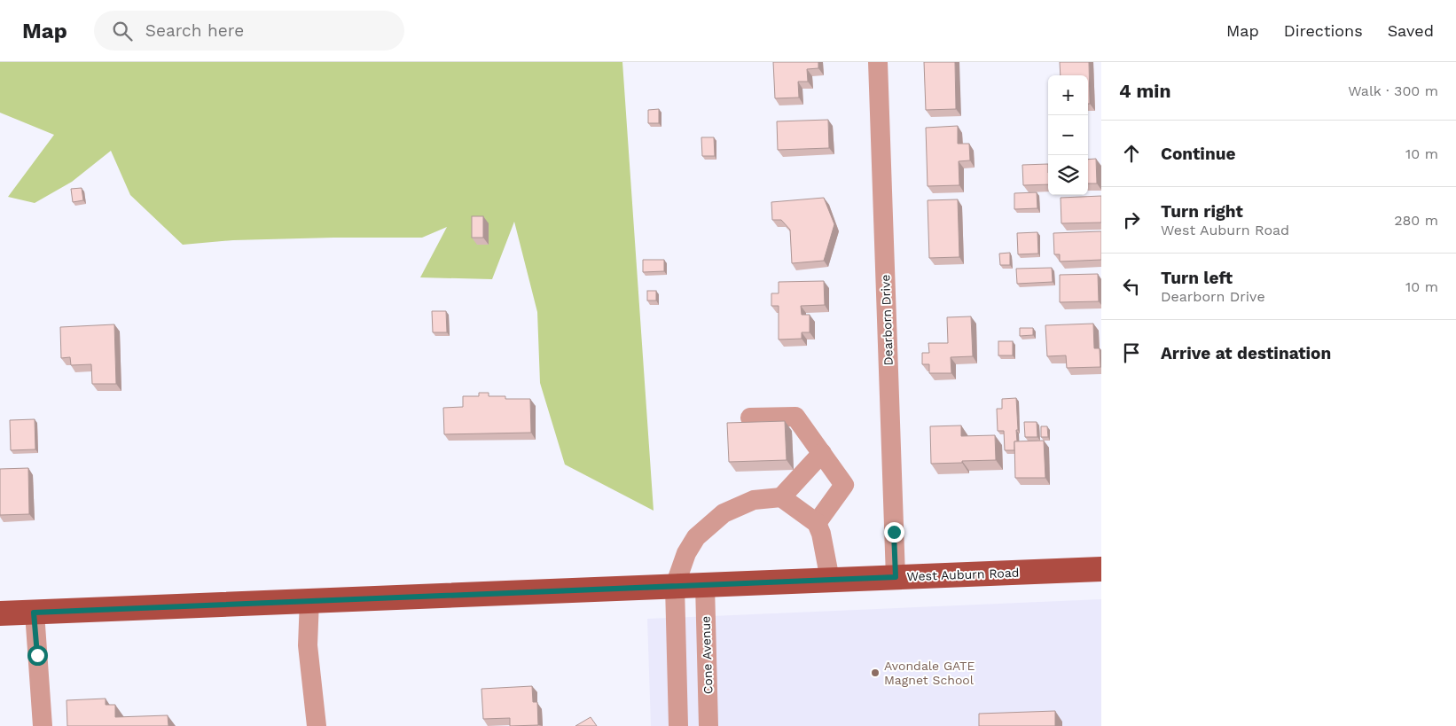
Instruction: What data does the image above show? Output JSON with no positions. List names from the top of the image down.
{
  "streets": {
    "main road": ["West Auburn Road"],
    "street": ["Dearborn Drive", "Cone Avenue"]
  },
  "crossings": [
    ["Dearborn Drive", "West Auburn Road"],
    ["West Auburn Road", "Cone Avenue"]
  ],
  "places": ["Avondale GATE Magnet School"],
  "page": {
    "header": "Map",
    "search": "Search here",
    "nav": ["Map", "Directions", "Saved"],
    "heading": ["4 min", "Walk · 300 m"],
    "map_buttons": ["+", "−"],
    "list": [
      ["Continue", "10 m"],
      ["Turn right", "West Auburn Road", "280 m"],
      ["Turn left", "Dearborn Drive", "10 m"],
      "Arrive at destination"
    ]
  }
}
